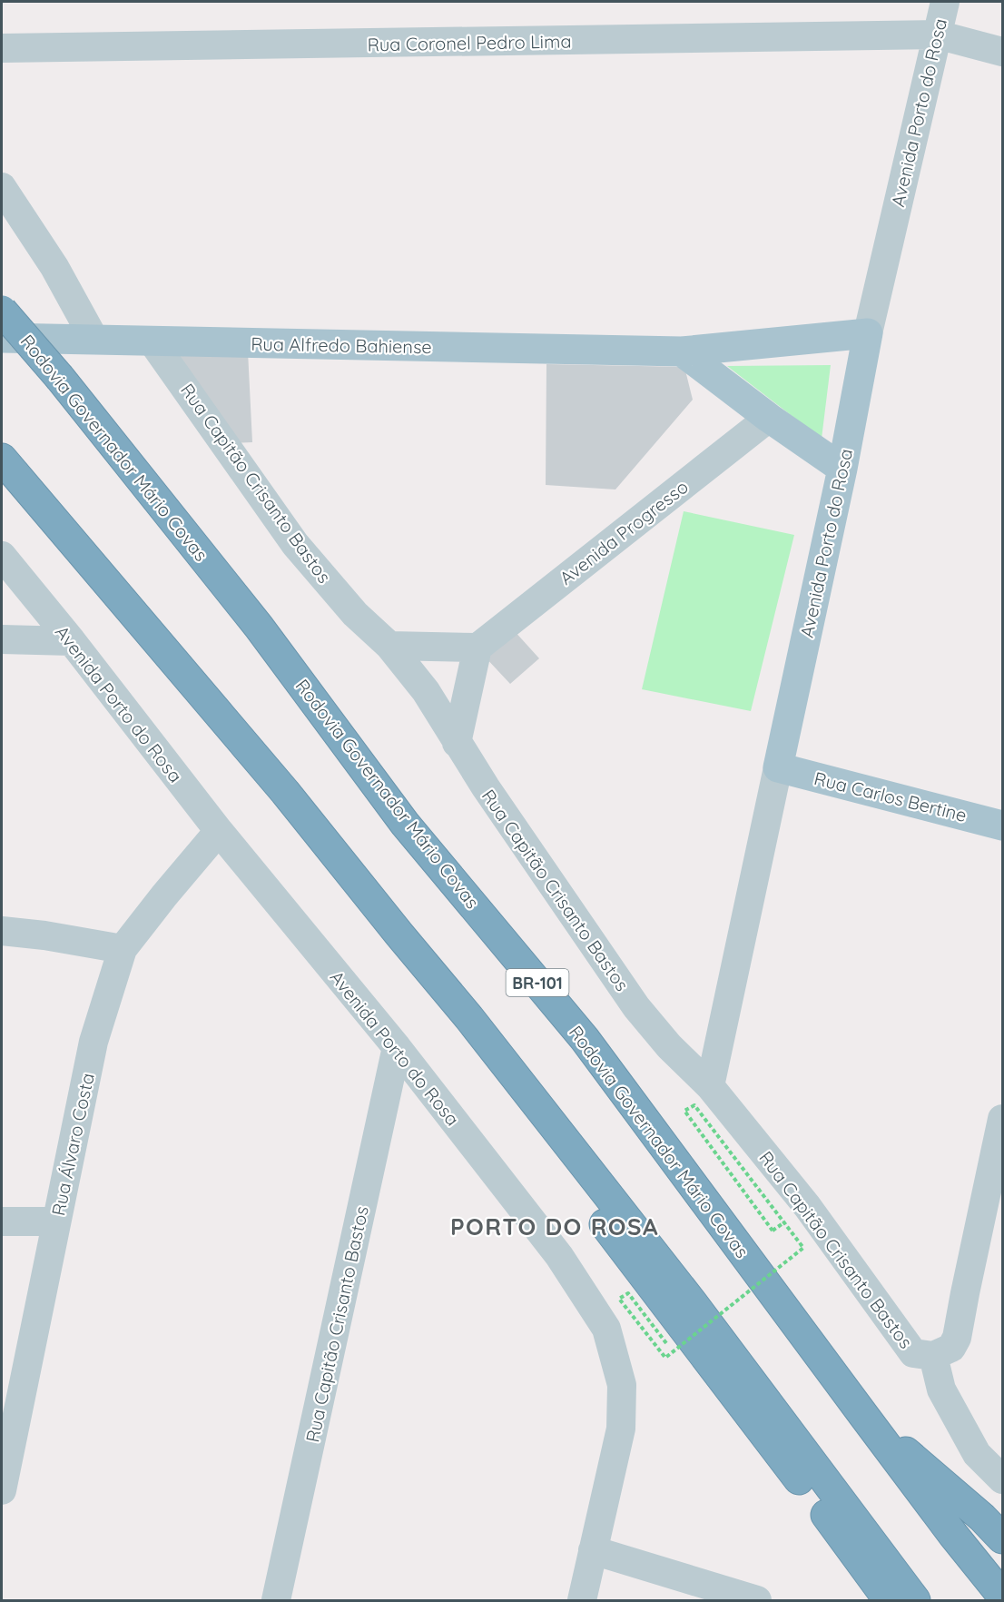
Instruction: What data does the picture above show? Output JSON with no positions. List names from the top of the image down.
{
  "streets": {
    "highway": ["Rodovia Governador Mário Covas", "BR-101"],
    "main road": ["Avenida Porto do Rosa", "Rua Alfredo Bahiense", "Rua Carlos Bertine"],
    "street": [
      "Rua Coronel Pedro Lima",
      "Rua Capitão Crisanto Bastos",
      "Avenida Progresso",
      "Rua Álvaro Costa"
    ]
  },
  "crossings": [
    ["Rua Coronel Pedro Lima", "Avenida Porto do Rosa"],
    ["Avenida Porto do Rosa", "Rua Alfredo Bahiense"],
    ["Avenida Porto do Rosa", "Rua Capitão Crisanto Bastos"],
    ["Avenida Porto do Rosa", "Rua Carlos Bertine"],
    ["Avenida Porto do Rosa", "Rua Álvaro Costa"],
    ["Rua Alfredo Bahiense", "Rua Capitão Crisanto Bastos"]
  ],
  "districts": ["PORTO DO ROSA"]
}
